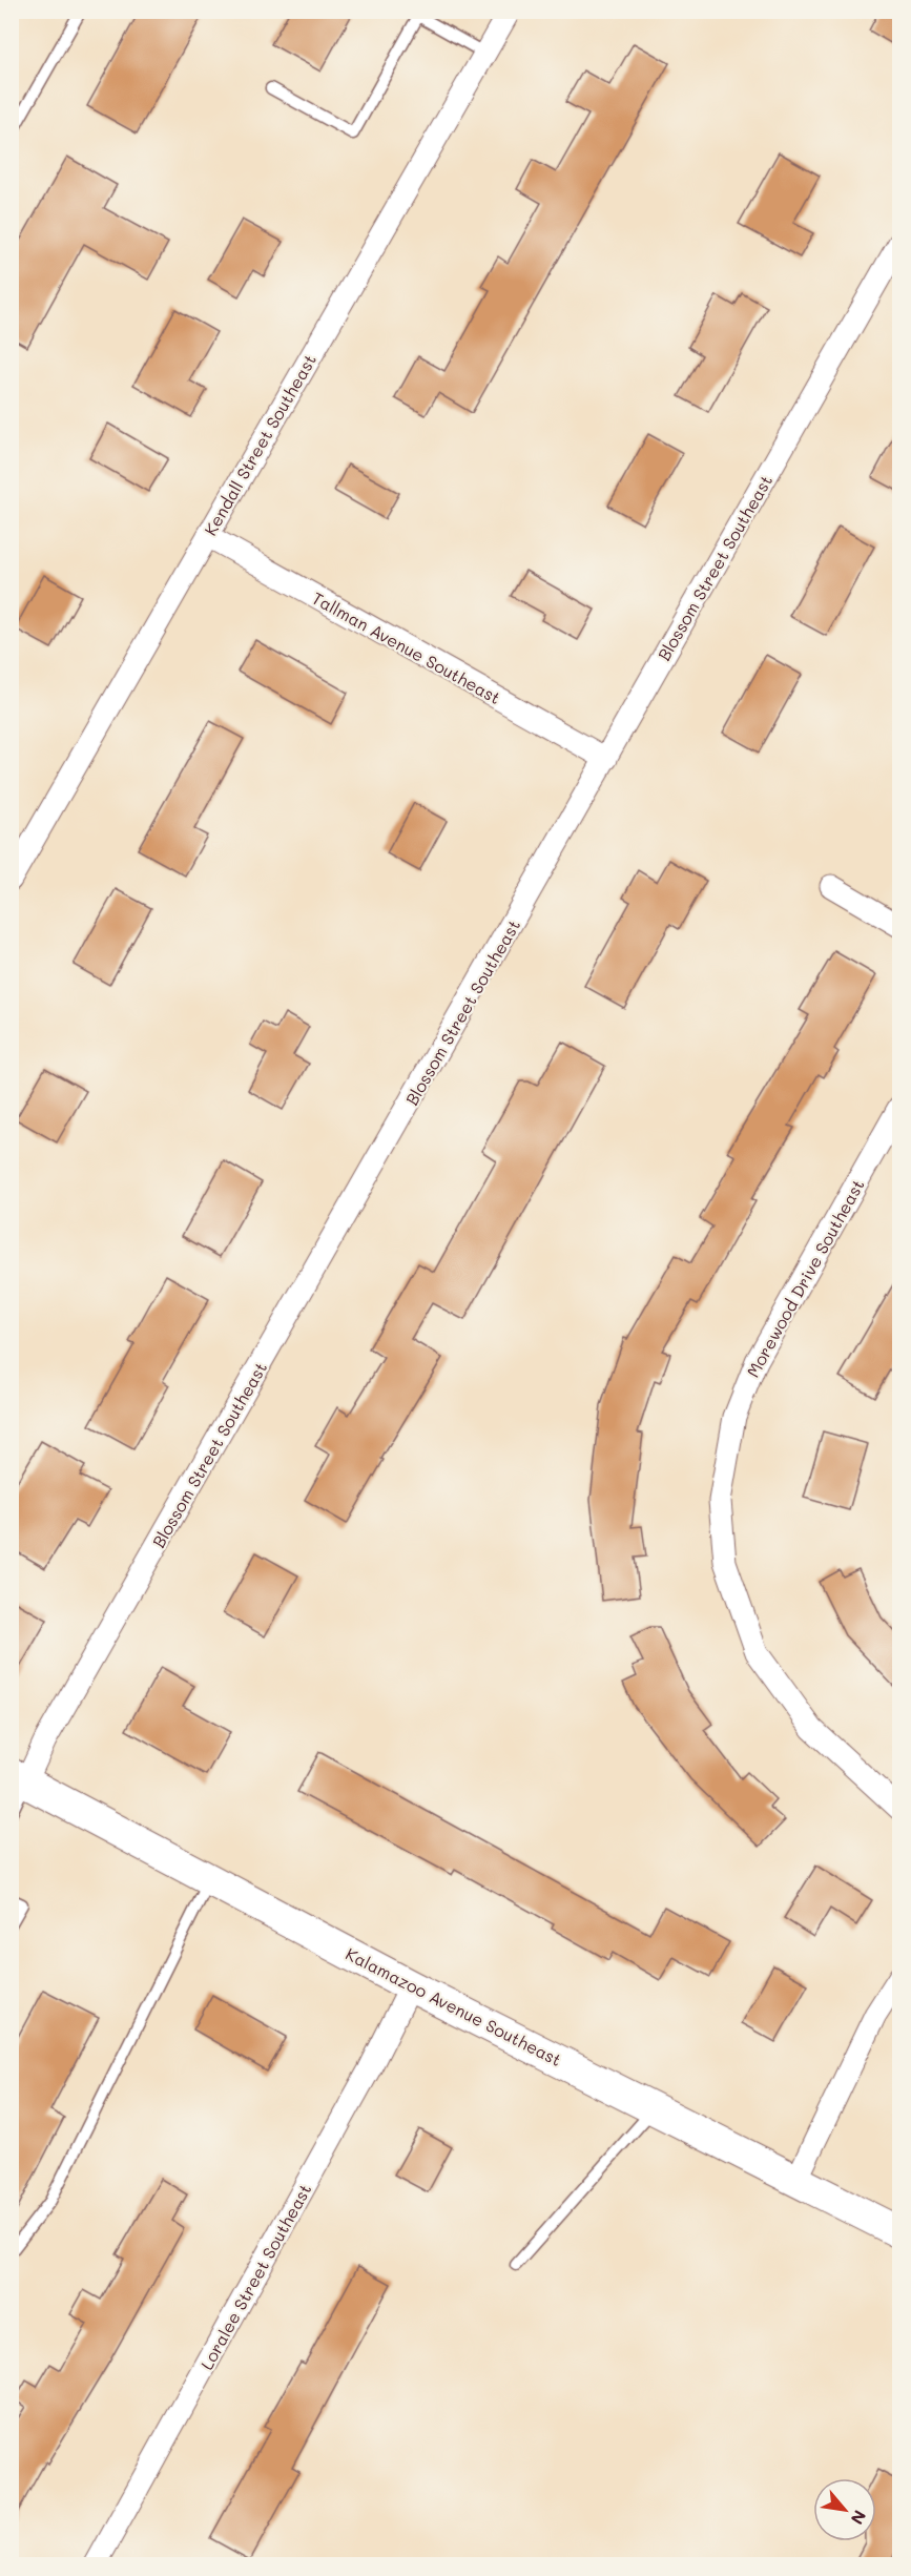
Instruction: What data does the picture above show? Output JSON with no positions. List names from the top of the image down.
{
  "streets": {
    "main road": ["Kalamazoo Avenue Southeast"],
    "street": [
      "Kendall Street Southeast",
      "Blossom Street Southeast",
      "Tallman Avenue Southeast",
      "Morewood Drive Southeast",
      "Loralee Street Southeast"
    ]
  },
  "crossings": [
    ["Kendall Street Southeast", "Tallman Avenue Southeast"],
    ["Blossom Street Southeast", "Tallman Avenue Southeast"],
    ["Blossom Street Southeast", "Kalamazoo Avenue Southeast"],
    ["Kalamazoo Avenue Southeast", "Loralee Street Southeast"]
  ],
  "north": "bottom right"
}
